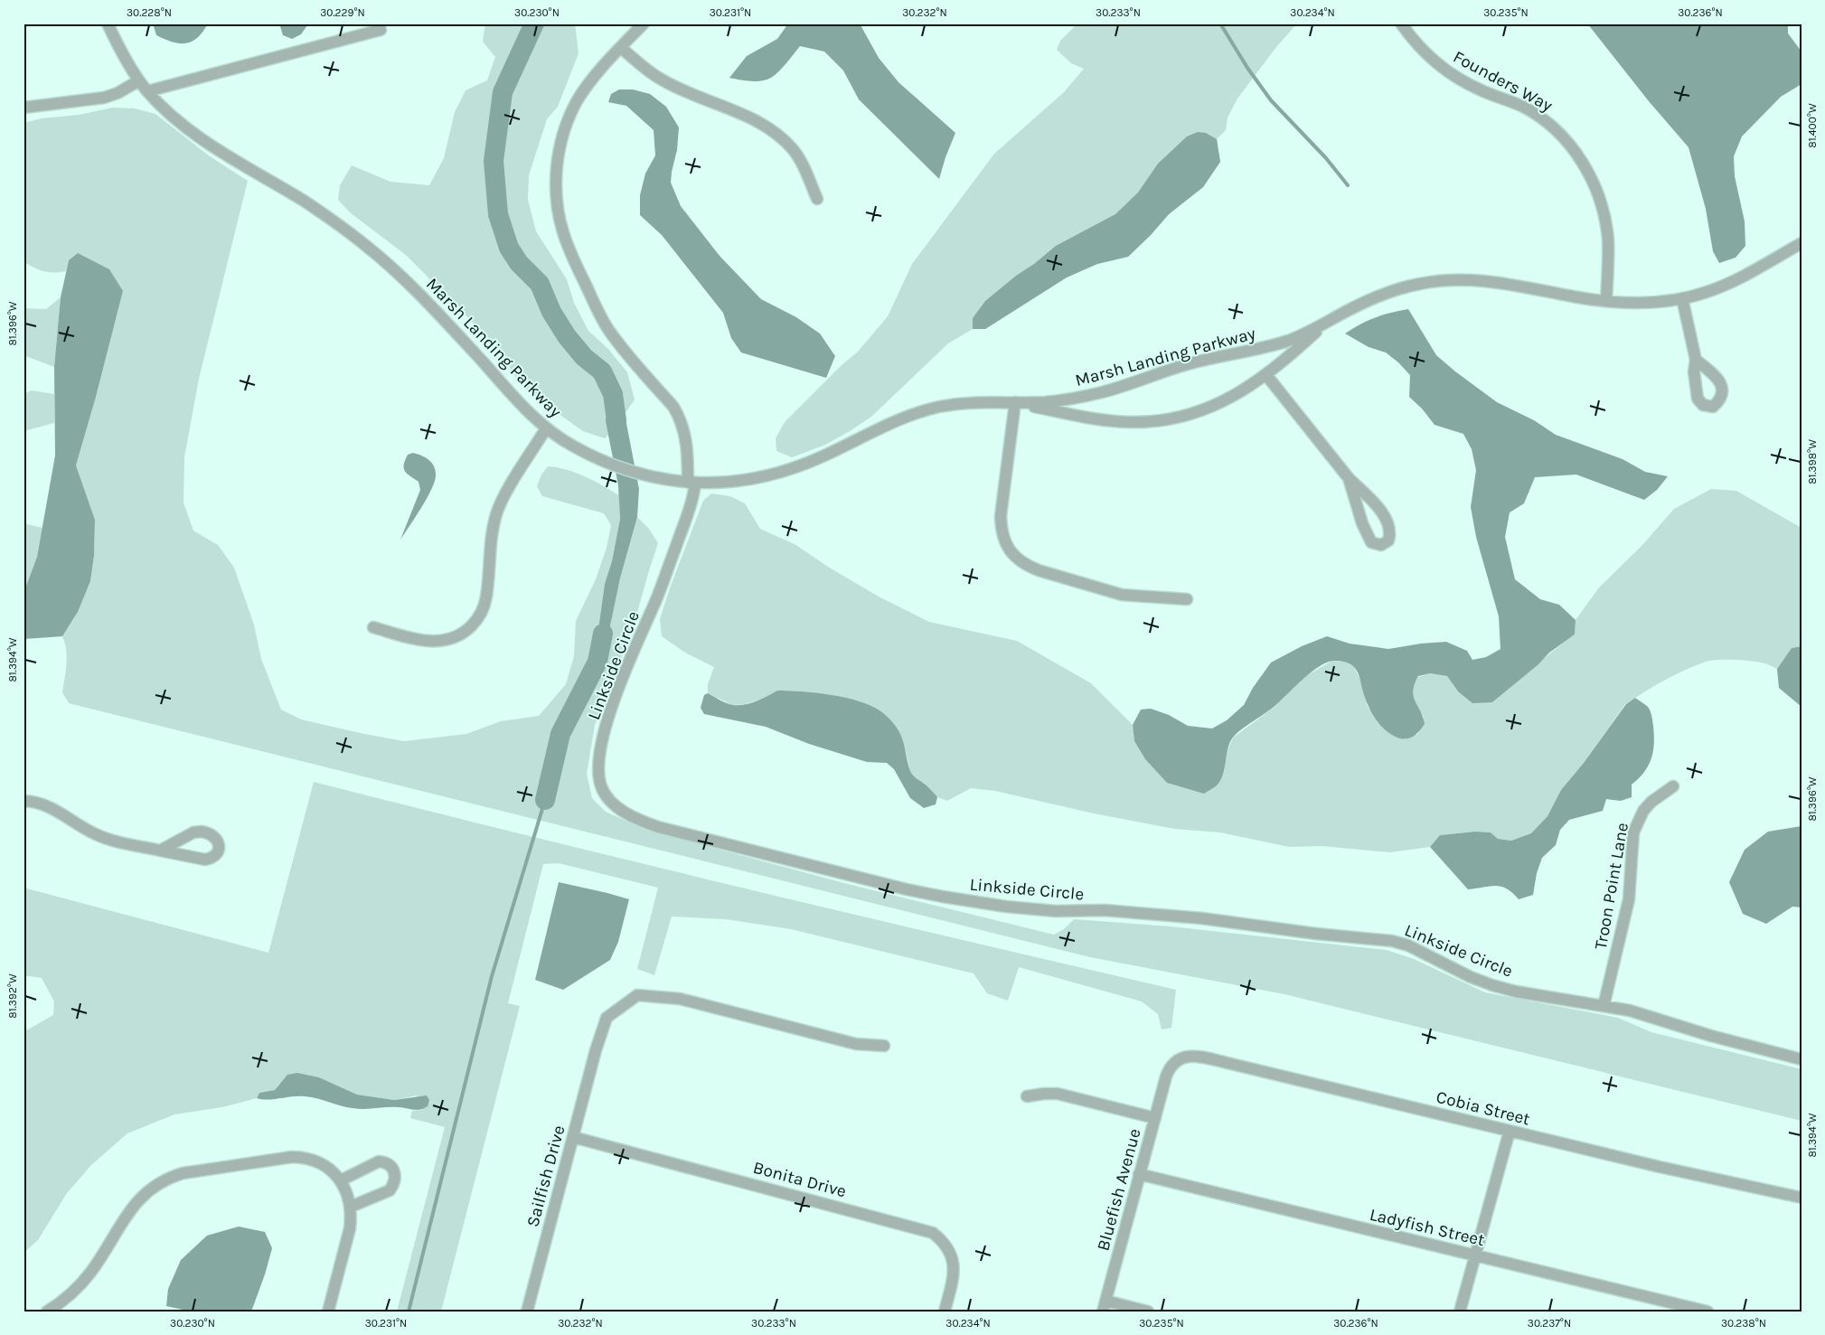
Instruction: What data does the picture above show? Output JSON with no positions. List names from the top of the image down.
{
  "streets": {
    "street": [
      "Founders Way",
      "Marsh Landing Parkway",
      "Linkside Circle",
      "Troon Point Lane",
      "Cobia Street",
      "Sailfish Drive",
      "Bonita Drive",
      "Bluefish Avenue",
      "Ladyfish Street"
    ]
  },
  "crossings": [
    ["Founders Way", "Marsh Landing Parkway"],
    ["Marsh Landing Parkway", "Linkside Circle"],
    ["Linkside Circle", "Troon Point Lane"],
    ["Cobia Street", "Bluefish Avenue"],
    ["Sailfish Drive", "Bonita Drive"],
    ["Bluefish Avenue", "Ladyfish Street"]
  ],
  "coordinates": [
    "30.228°N",
    "30.229°N",
    "30.230°N",
    "30.231°N",
    "30.232°N",
    "30.233°N",
    "30.234°N",
    "30.235°N",
    "30.236°N",
    "81.400°W",
    "81.396°W",
    "81.398°W",
    "81.394°W",
    "81.392°W",
    "30.237°N",
    "30.238°N"
  ]
}
